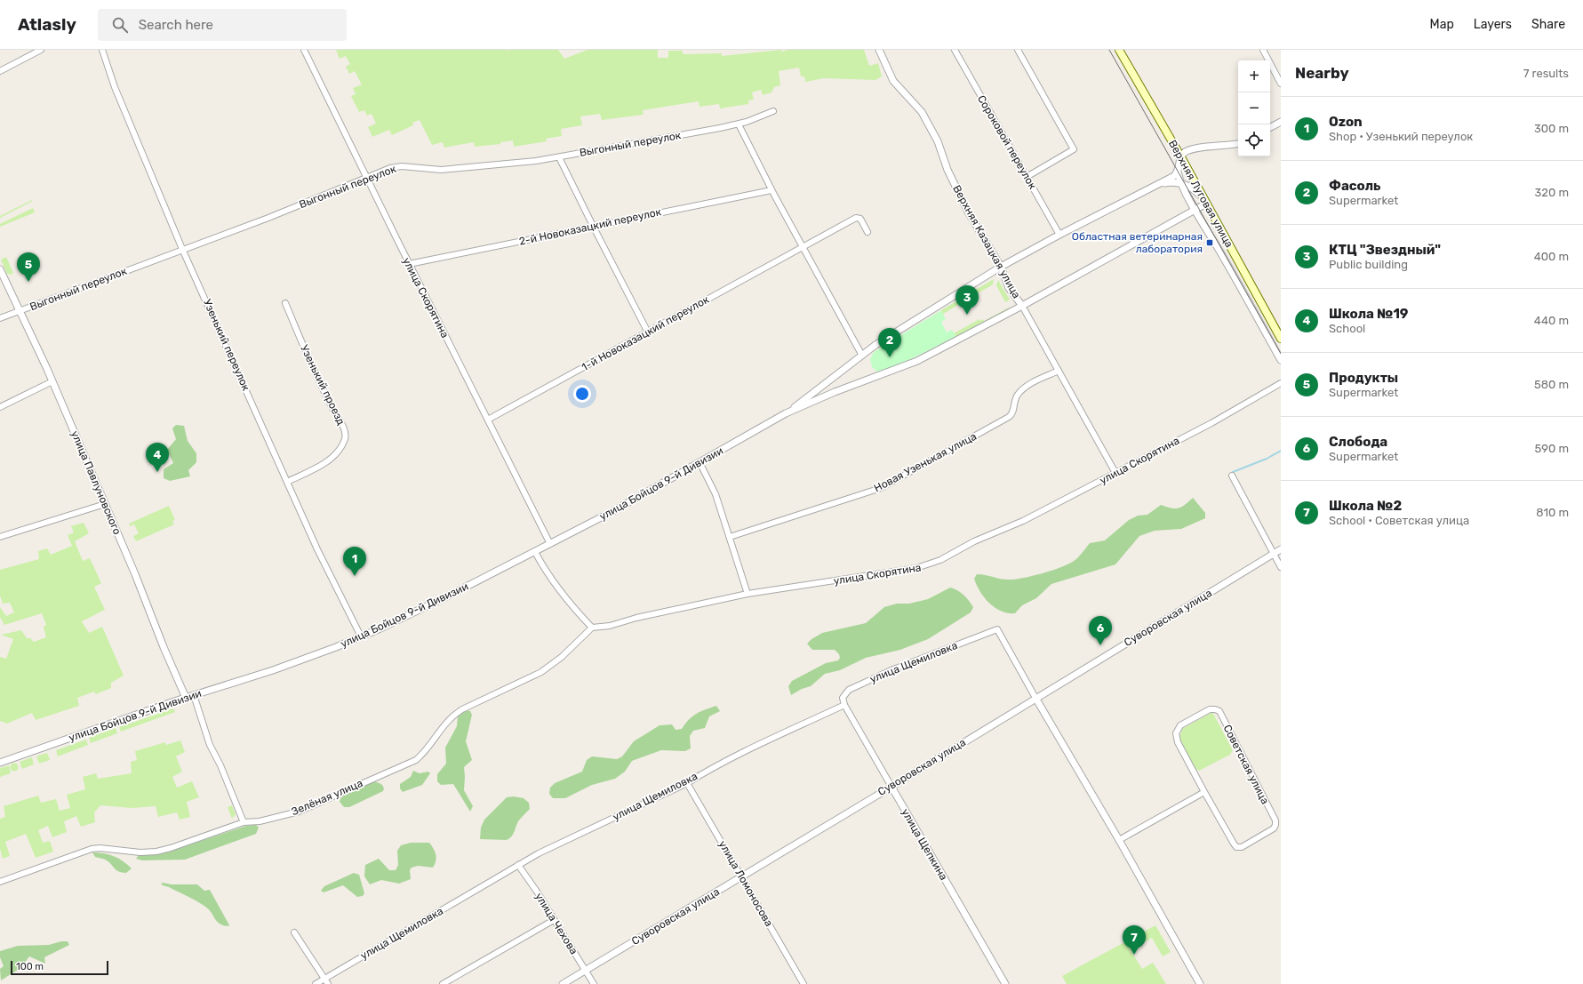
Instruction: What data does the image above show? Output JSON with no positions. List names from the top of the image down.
{
  "streets": {
    "main road": ["Верхняя Луговая улица"],
    "street": [
      "Сороковой переулок",
      "Выгонный переулок",
      "2-й Новоказацкий переулок",
      "Верхняя Казацкая улица",
      "улица Скорятина",
      "1-й Новоказацкий переулок",
      "Узенький переулок",
      "Узенький проезд",
      "Новая Узенькая улица",
      "улица Павлуновского",
      "улица Бойцов 9-й Дивизии",
      "Суворовская улица",
      "улица Щемиловка",
      "Советская улица",
      "Зелёная улица",
      "улица Щепкина",
      "улица Ломоносова",
      "улица Чехова"
    ]
  },
  "crossings": [
    ["Сороковой переулок", "улица Бойцов 9-й Дивизии"],
    ["Выгонный переулок", "улица Скорятина"],
    ["Выгонный переулок", "Узенький переулок"],
    ["Выгонный переулок", "улица Павлуновского"],
    ["Верхняя Луговая улица", "улица Бойцов 9-й Дивизии"],
    ["2-й Новоказацкий переулок", "улица Скорятина"],
    ["Верхняя Казацкая улица", "улица Скорятина"],
    ["Верхняя Казацкая улица", "Новая Узенькая улица"],
    ["Верхняя Казацкая улица", "улица Бойцов 9-й Дивизии"],
    ["улица Скорятина", "1-й Новоказацкий переулок"],
    ["улица Скорятина", "улица Бойцов 9-й Дивизии"],
    ["улица Скорятина", "Зелёная улица"],
    ["Узенький переулок", "Узенький проезд"],
    ["Узенький переулок", "улица Бойцов 9-й Дивизии"],
    ["улица Павлуновского", "улица Бойцов 9-й Дивизии"],
    ["Суворовская улица", "улица Щемиловка"],
    ["Суворовская улица", "улица Щепкина"],
    ["Суворовская улица", "улица Ломоносова"],
    ["Суворовская улица", "улица Чехова"],
    ["улица Щемиловка", "улица Щепкина"],
    ["улица Щемиловка", "улица Ломоносова"],
    ["улица Щемиловка", "улица Чехова"]
  ],
  "places": {
    "transit": ["Областная ветеринарная лаборатория"]
  },
  "scale_bar": "100 m",
  "page": {
    "header": "Atlasly",
    "search": "Search here",
    "nav": ["Map", "Layers", "Share"],
    "heading": ["Nearby", "7 results"],
    "map_buttons": ["+", "−"],
    "list": [
      {
        "mark": "1",
        "name": "Ozon",
        "note": "Shop · Узенький переулок",
        "value": "300 m"
      },
      {
        "mark": "2",
        "name": "Фасоль",
        "note": "Supermarket",
        "value": "320 m"
      },
      {
        "mark": "3",
        "name": "КТЦ \"Звездный\"",
        "note": "Public building",
        "value": "400 m"
      },
      {
        "mark": "4",
        "name": "Школа №19",
        "note": "School",
        "value": "440 m"
      },
      {
        "mark": "5",
        "name": "Продукты",
        "note": "Supermarket",
        "value": "580 m"
      },
      {
        "mark": "6",
        "name": "Слобода",
        "note": "Supermarket",
        "value": "590 m"
      },
      {
        "mark": "7",
        "name": "Школа №2",
        "note": "School · Советская улица",
        "value": "810 m"
      }
    ],
    "pins": [
      "5",
      "3",
      "2",
      "4",
      "1",
      "6",
      "7"
    ],
    "scale": "100 m"
  }
}
